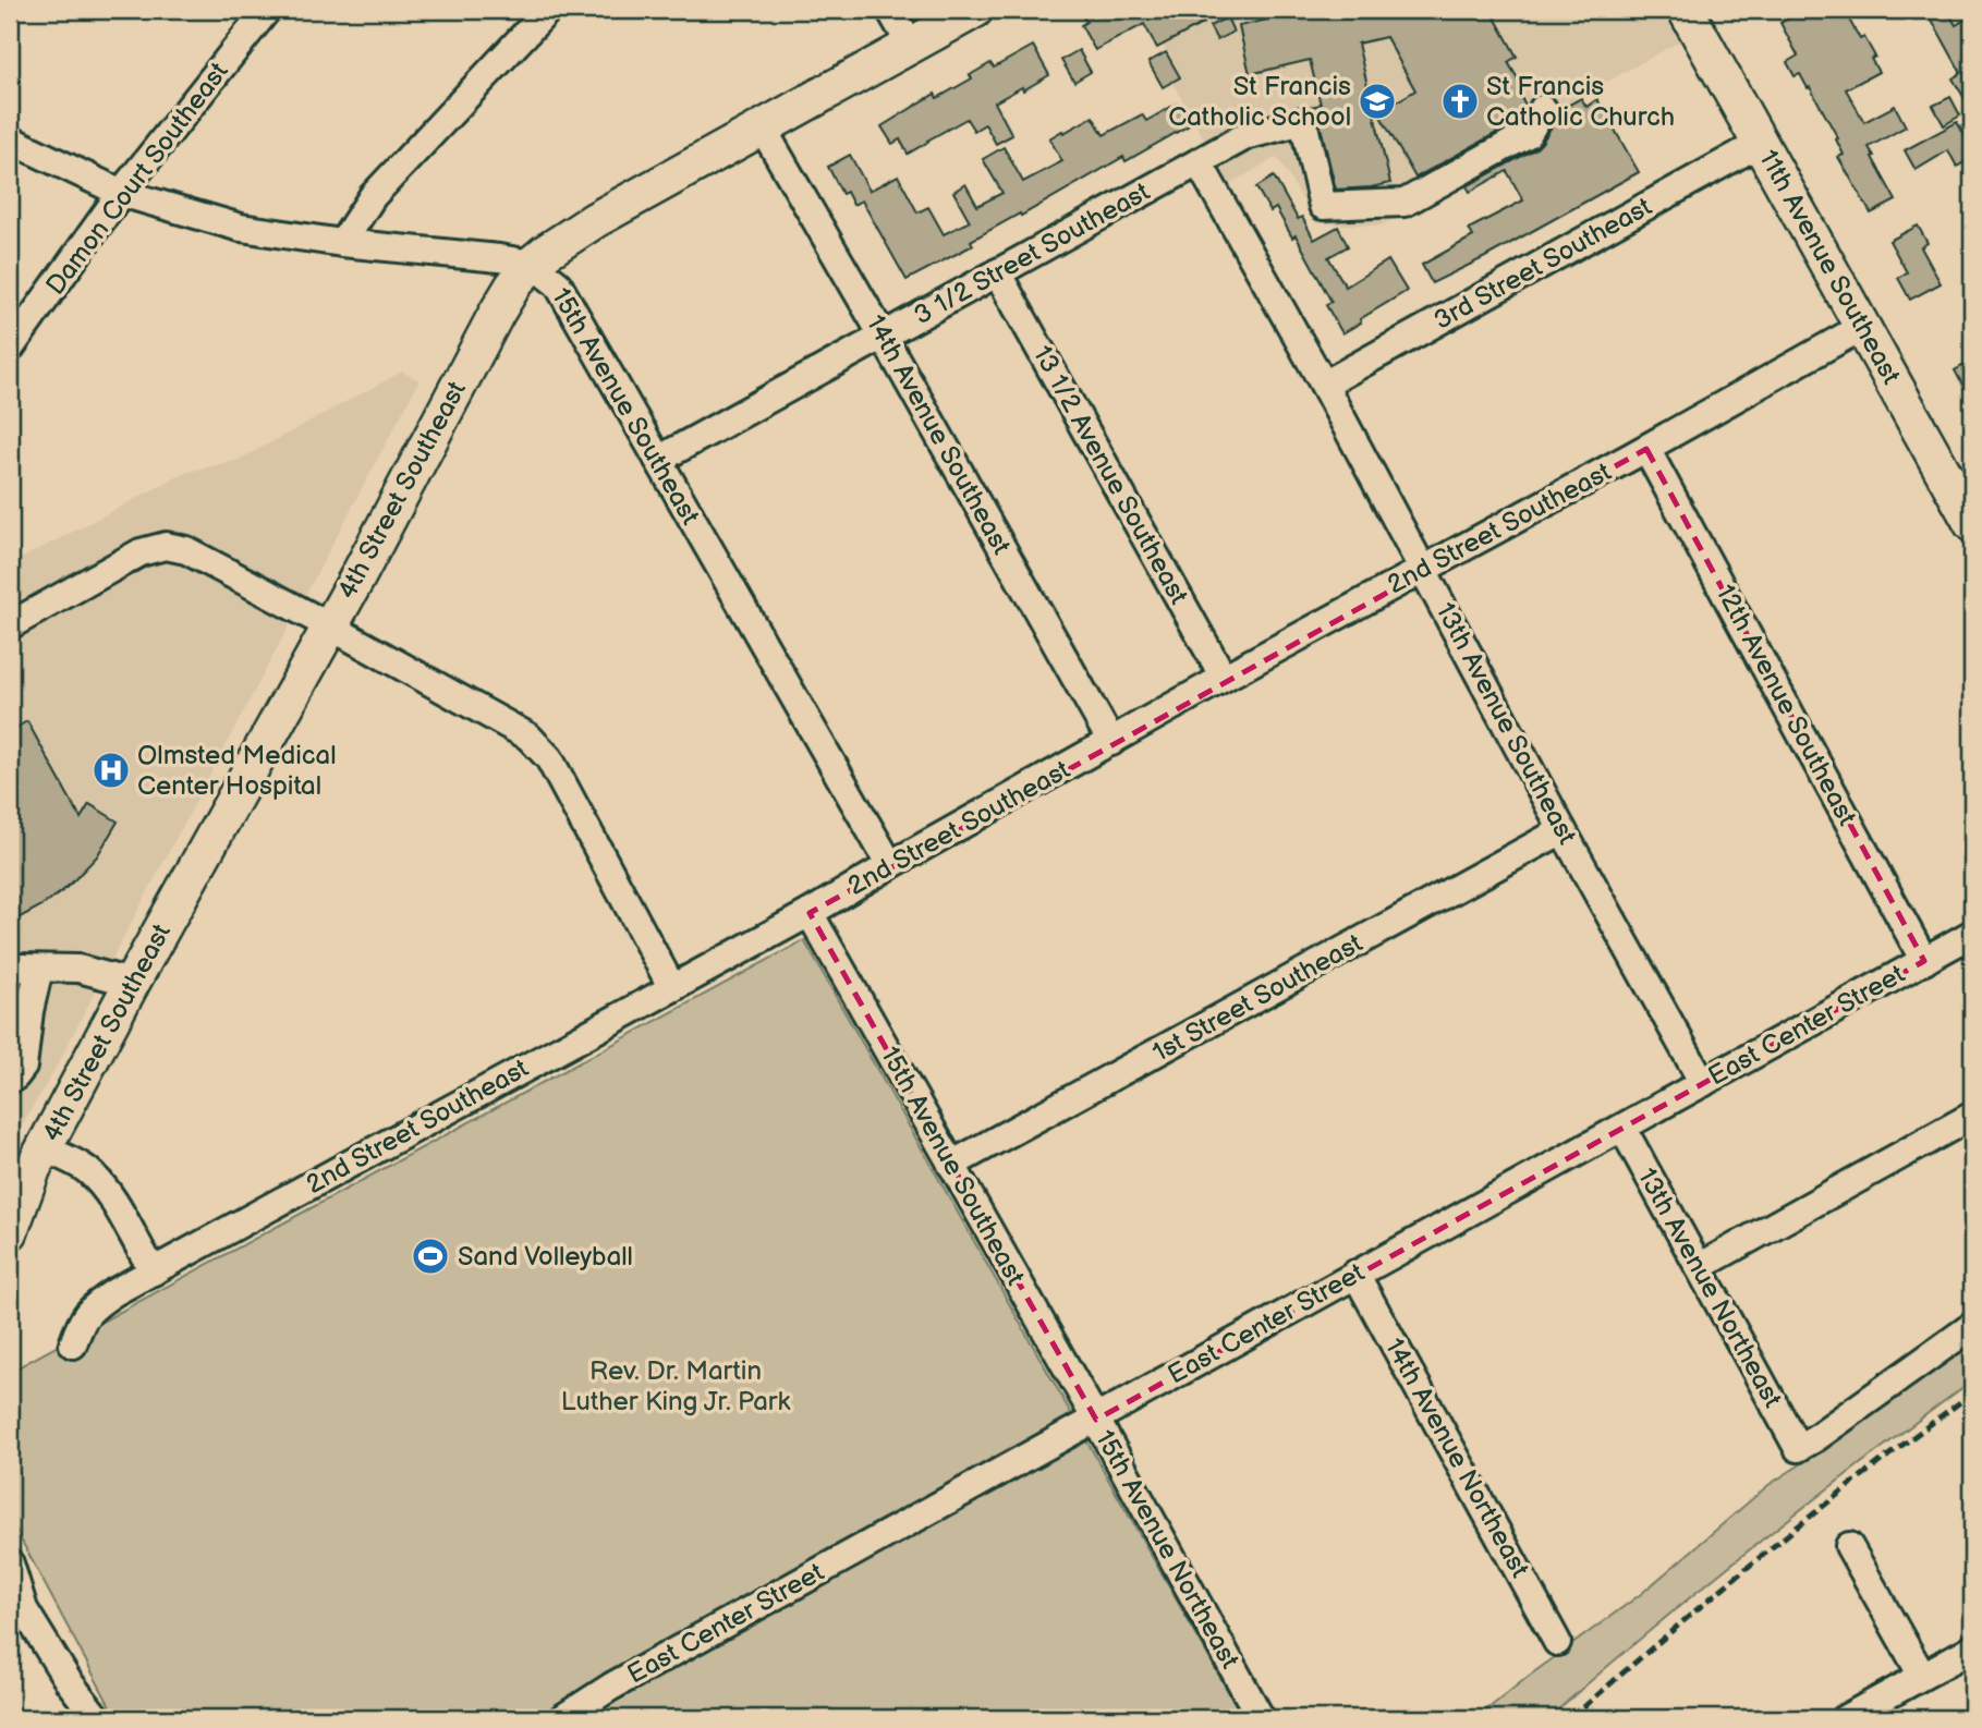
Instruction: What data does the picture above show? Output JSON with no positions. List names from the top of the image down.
{
  "streets": {
    "main road": ["11th Avenue Southeast", "4th Street Southeast"],
    "street": [
      "Damon Court Southeast",
      "3 1/2 Street Southeast",
      "3rd Street Southeast",
      "15th Avenue Southeast",
      "14th Avenue Southeast",
      "13 1/2 Avenue Southeast",
      "2nd Street Southeast",
      "12th Avenue Southeast",
      "13th Avenue Southeast",
      "1st Street Southeast",
      "East Center Street",
      "13th Avenue Northeast",
      "14th Avenue Northeast",
      "15th Avenue Northeast"
    ]
  },
  "crossings": [
    ["Damon Court Southeast", "15th Avenue Southeast"],
    ["3 1/2 Street Southeast", "15th Avenue Southeast"],
    ["3 1/2 Street Southeast", "14th Avenue Southeast"],
    ["3 1/2 Street Southeast", "13 1/2 Avenue Southeast"],
    ["3 1/2 Street Southeast", "13th Avenue Southeast"],
    ["3rd Street Southeast", "11th Avenue Southeast"],
    ["3rd Street Southeast", "13th Avenue Southeast"],
    ["11th Avenue Southeast", "2nd Street Southeast"],
    ["15th Avenue Southeast", "4th Street Southeast"],
    ["15th Avenue Southeast", "2nd Street Southeast"],
    ["15th Avenue Southeast", "1st Street Southeast"],
    ["15th Avenue Southeast", "East Center Street"],
    ["15th Avenue Southeast", "15th Avenue Northeast"],
    ["14th Avenue Southeast", "4th Street Southeast"],
    ["14th Avenue Southeast", "2nd Street Southeast"],
    ["13 1/2 Avenue Southeast", "2nd Street Southeast"],
    ["2nd Street Southeast", "12th Avenue Southeast"],
    ["2nd Street Southeast", "13th Avenue Southeast"],
    ["12th Avenue Southeast", "East Center Street"],
    ["13th Avenue Southeast", "1st Street Southeast"],
    ["13th Avenue Southeast", "East Center Street"],
    ["East Center Street", "13th Avenue Northeast"],
    ["East Center Street", "14th Avenue Northeast"],
    ["East Center Street", "15th Avenue Northeast"]
  ],
  "parks": ["Rev. Dr. Martin Luther King Jr. Park"],
  "places": {
    "school or university": ["St Francis Catholic School"],
    "church": ["St Francis Catholic Church"],
    "hospital": ["Olmsted Medical Center Hospital"],
    "sports": ["Sand Volleyball"]
  }
}
